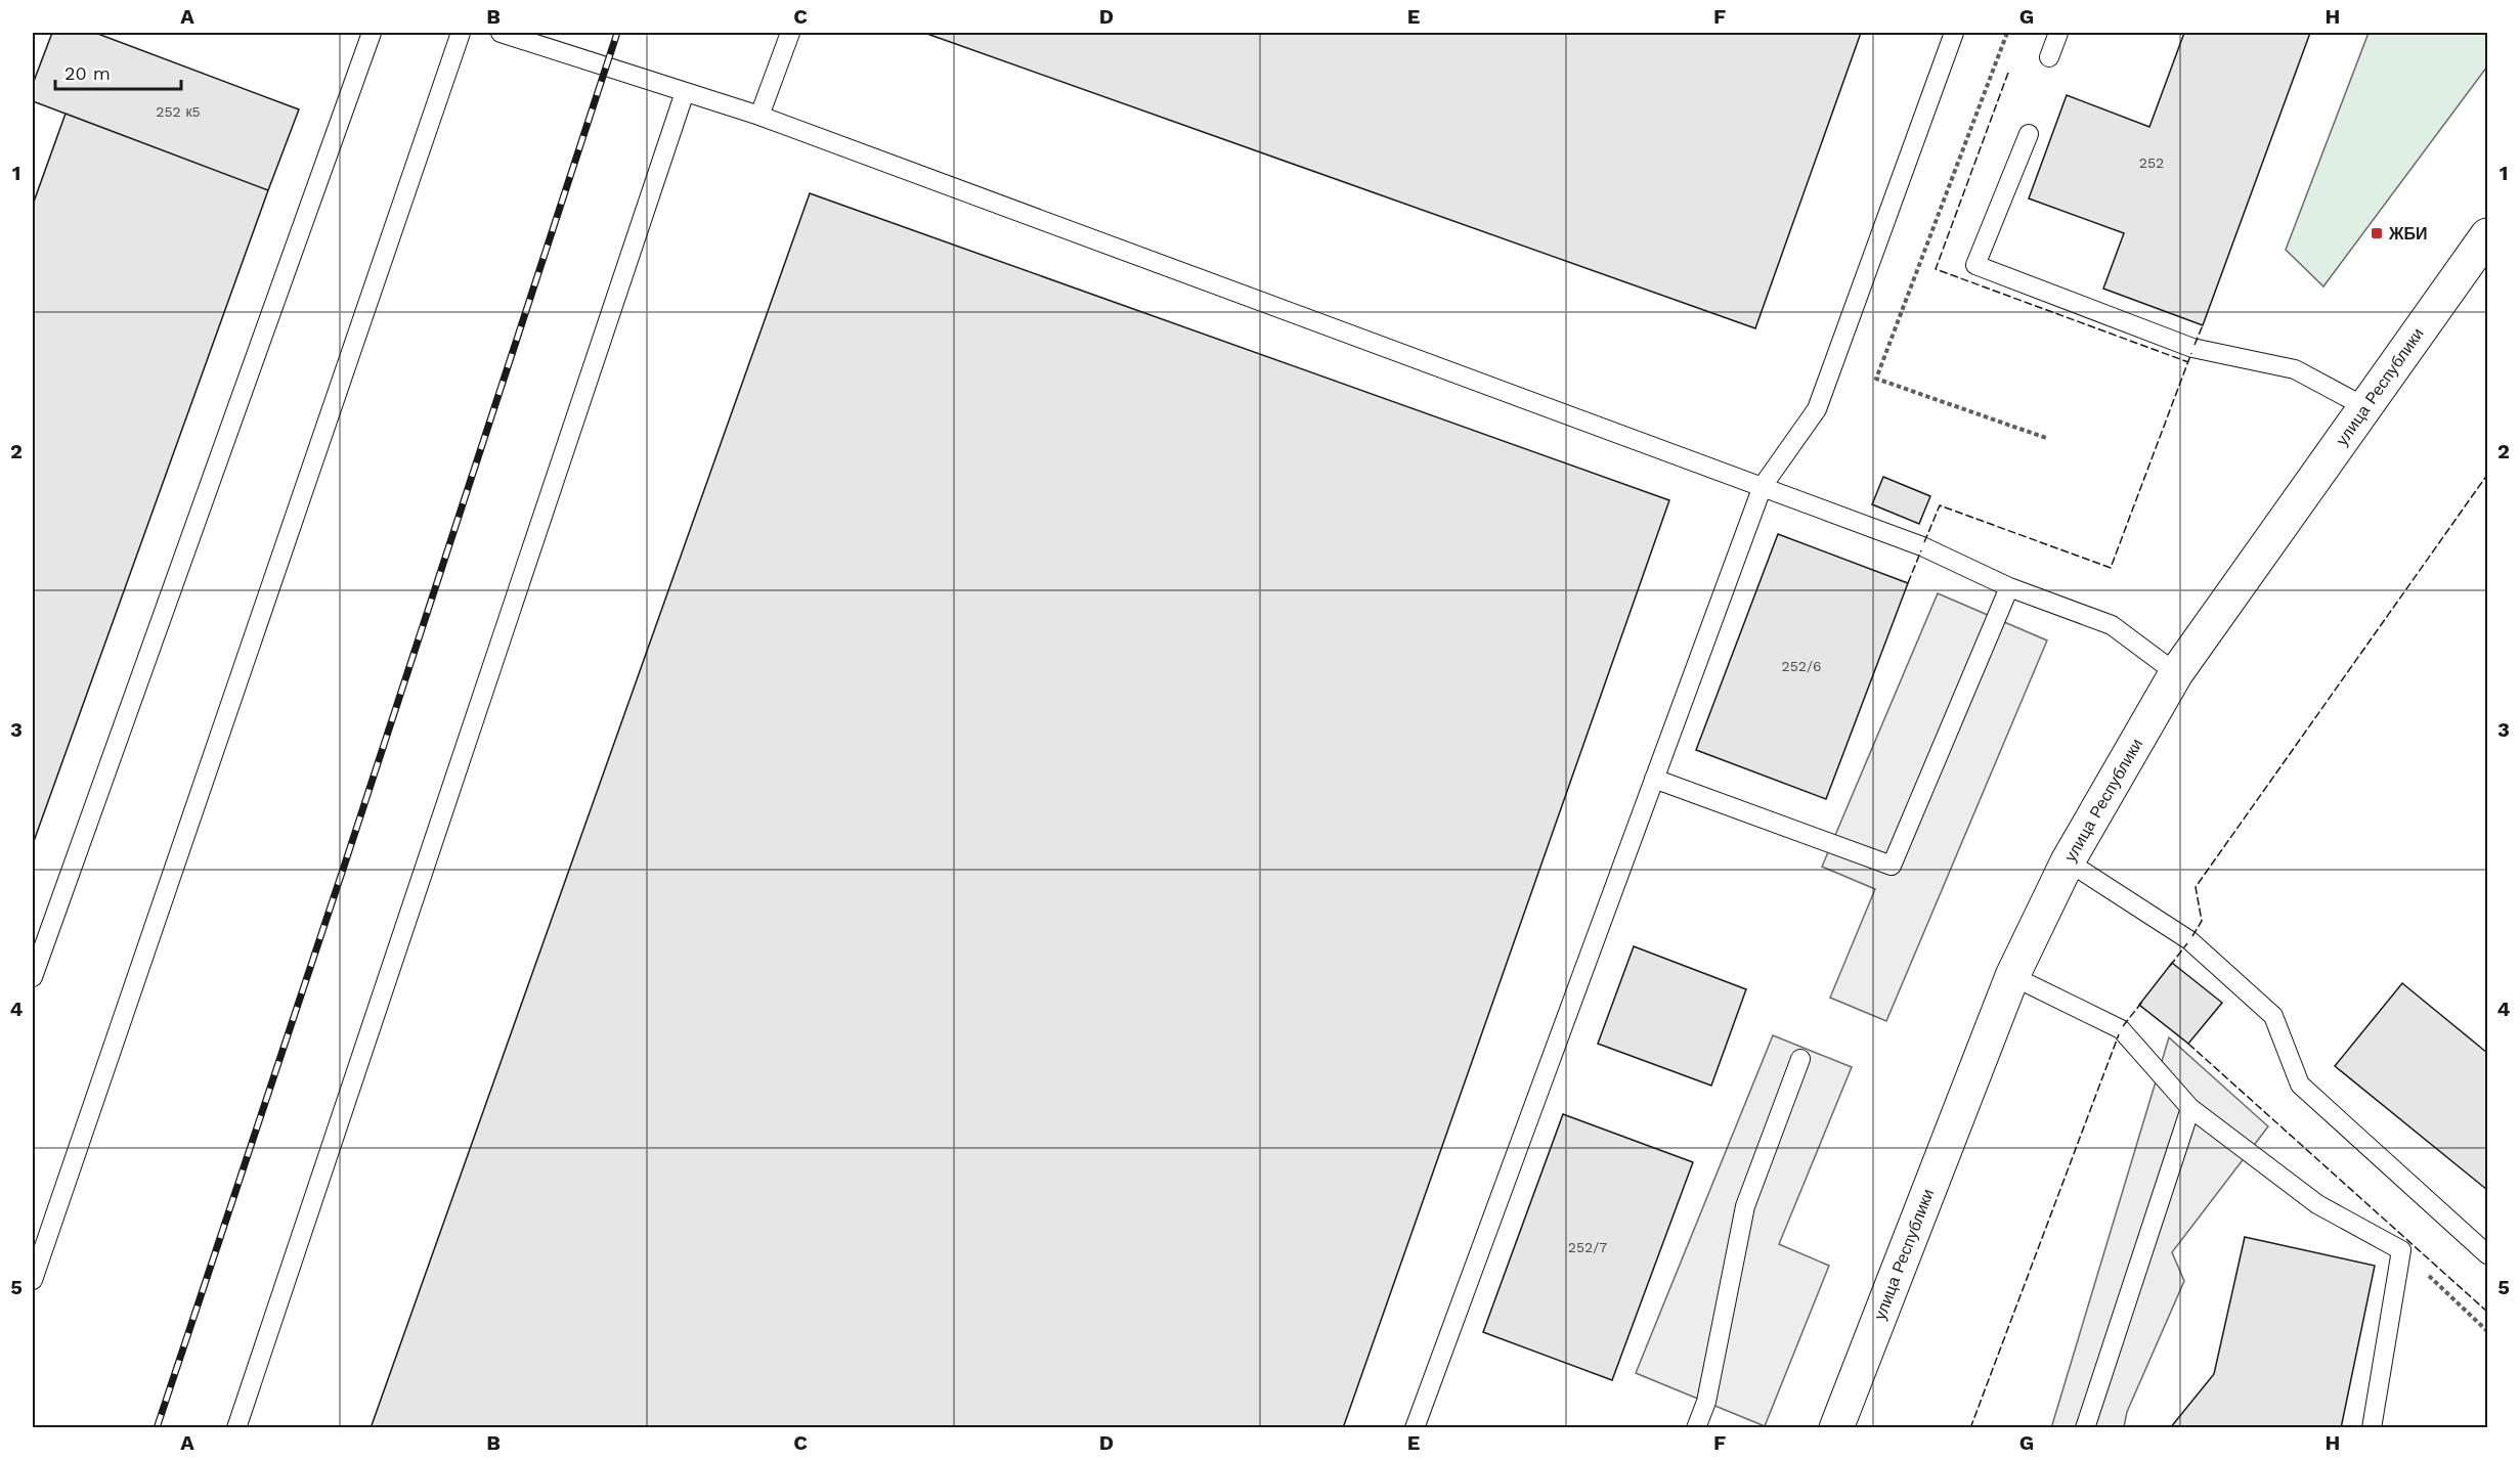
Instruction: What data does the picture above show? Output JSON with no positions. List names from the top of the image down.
{
  "streets": {
    "main road": ["улица Республики"]
  },
  "places": {
    "transit": ["ЖБИ"]
  },
  "house_numbers": [
    "252 к5",
    "252",
    "252/6",
    "252/7"
  ],
  "scale_bar": "20 m",
  "grid": {
    "columns": [
      "A",
      "B",
      "C",
      "D",
      "E",
      "F",
      "G",
      "H"
    ],
    "rows": [
      "1",
      "2",
      "3",
      "4",
      "5"
    ]
  }
}
